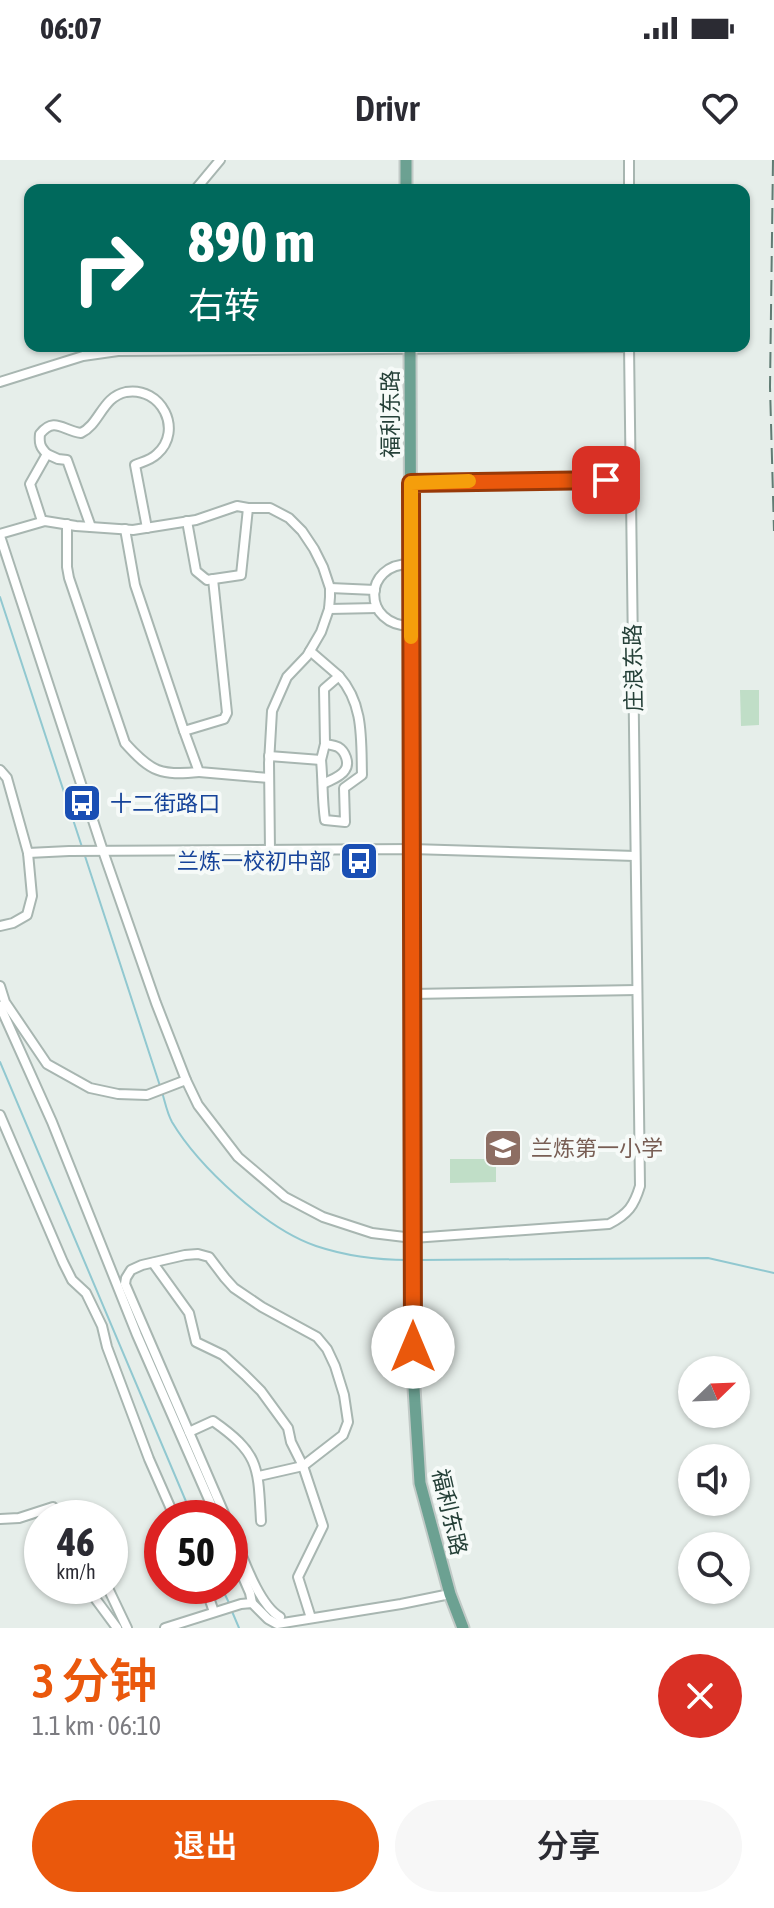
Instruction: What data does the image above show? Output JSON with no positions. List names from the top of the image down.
{
  "streets": {
    "main road": ["福利东路"],
    "street": ["庄浪东路"]
  },
  "crossings": [
    ["福利东路", "庄浪东路"]
  ],
  "places": {
    "bus stop": ["十二街路口", "兰炼一校初中部"],
    "school or university": ["兰炼第一小学"]
  },
  "north": "top right",
  "page": {
    "status": "06:07",
    "header": "Drivr",
    "turn": ["890 m", "右转"],
    "speed": "46 km/h",
    "limit": "50",
    "heading": ["3 分钟", "1.1 km · 06:10"],
    "buttons": ["退出", "分享"]
  }
}
